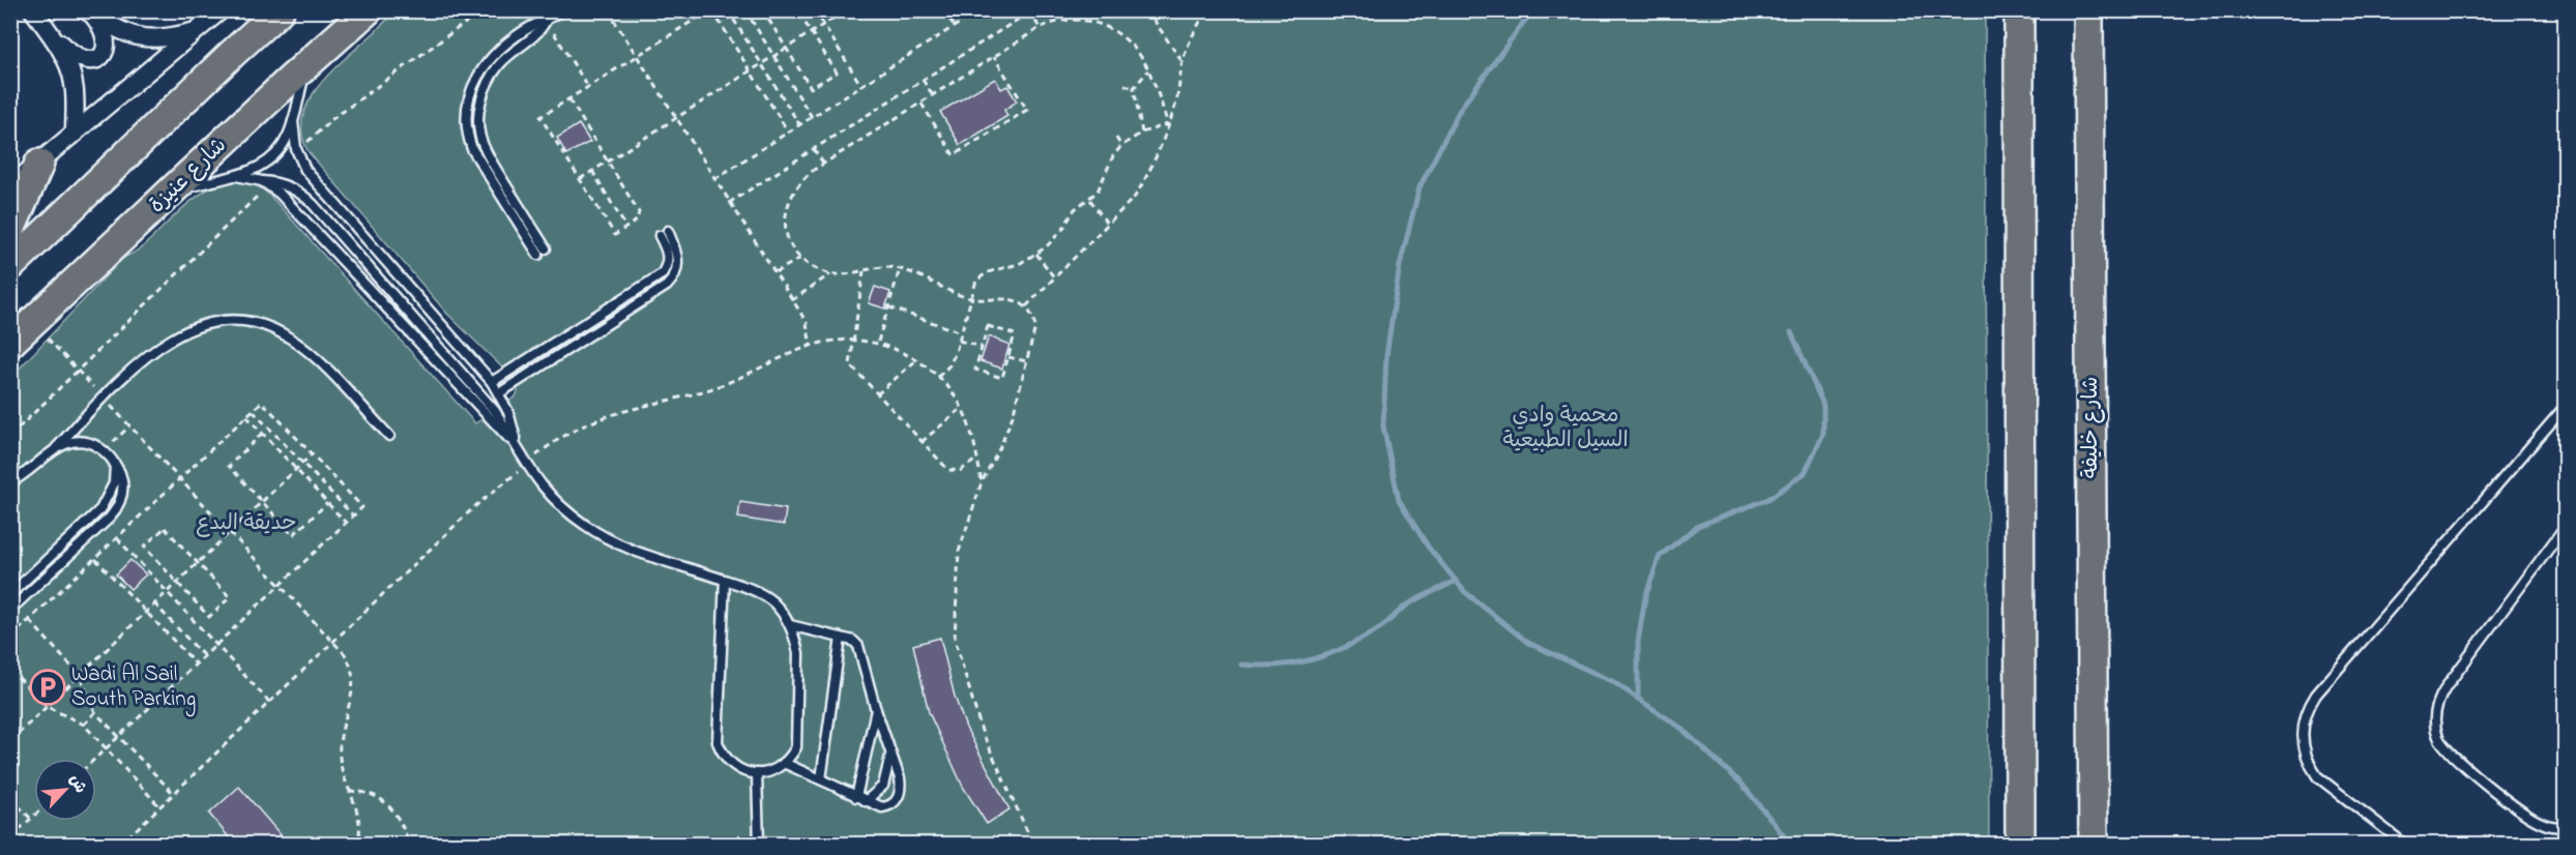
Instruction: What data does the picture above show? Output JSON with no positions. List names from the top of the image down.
{
  "streets": {
    "main road": ["شارع عنيزة", "شارع خليفة"]
  },
  "parks": ["محمية وادي السيل الطبيعية", "حديقة البدع"],
  "places": {
    "parking": ["Wadi Al Sail South Parking"]
  },
  "north": "top right"
}
